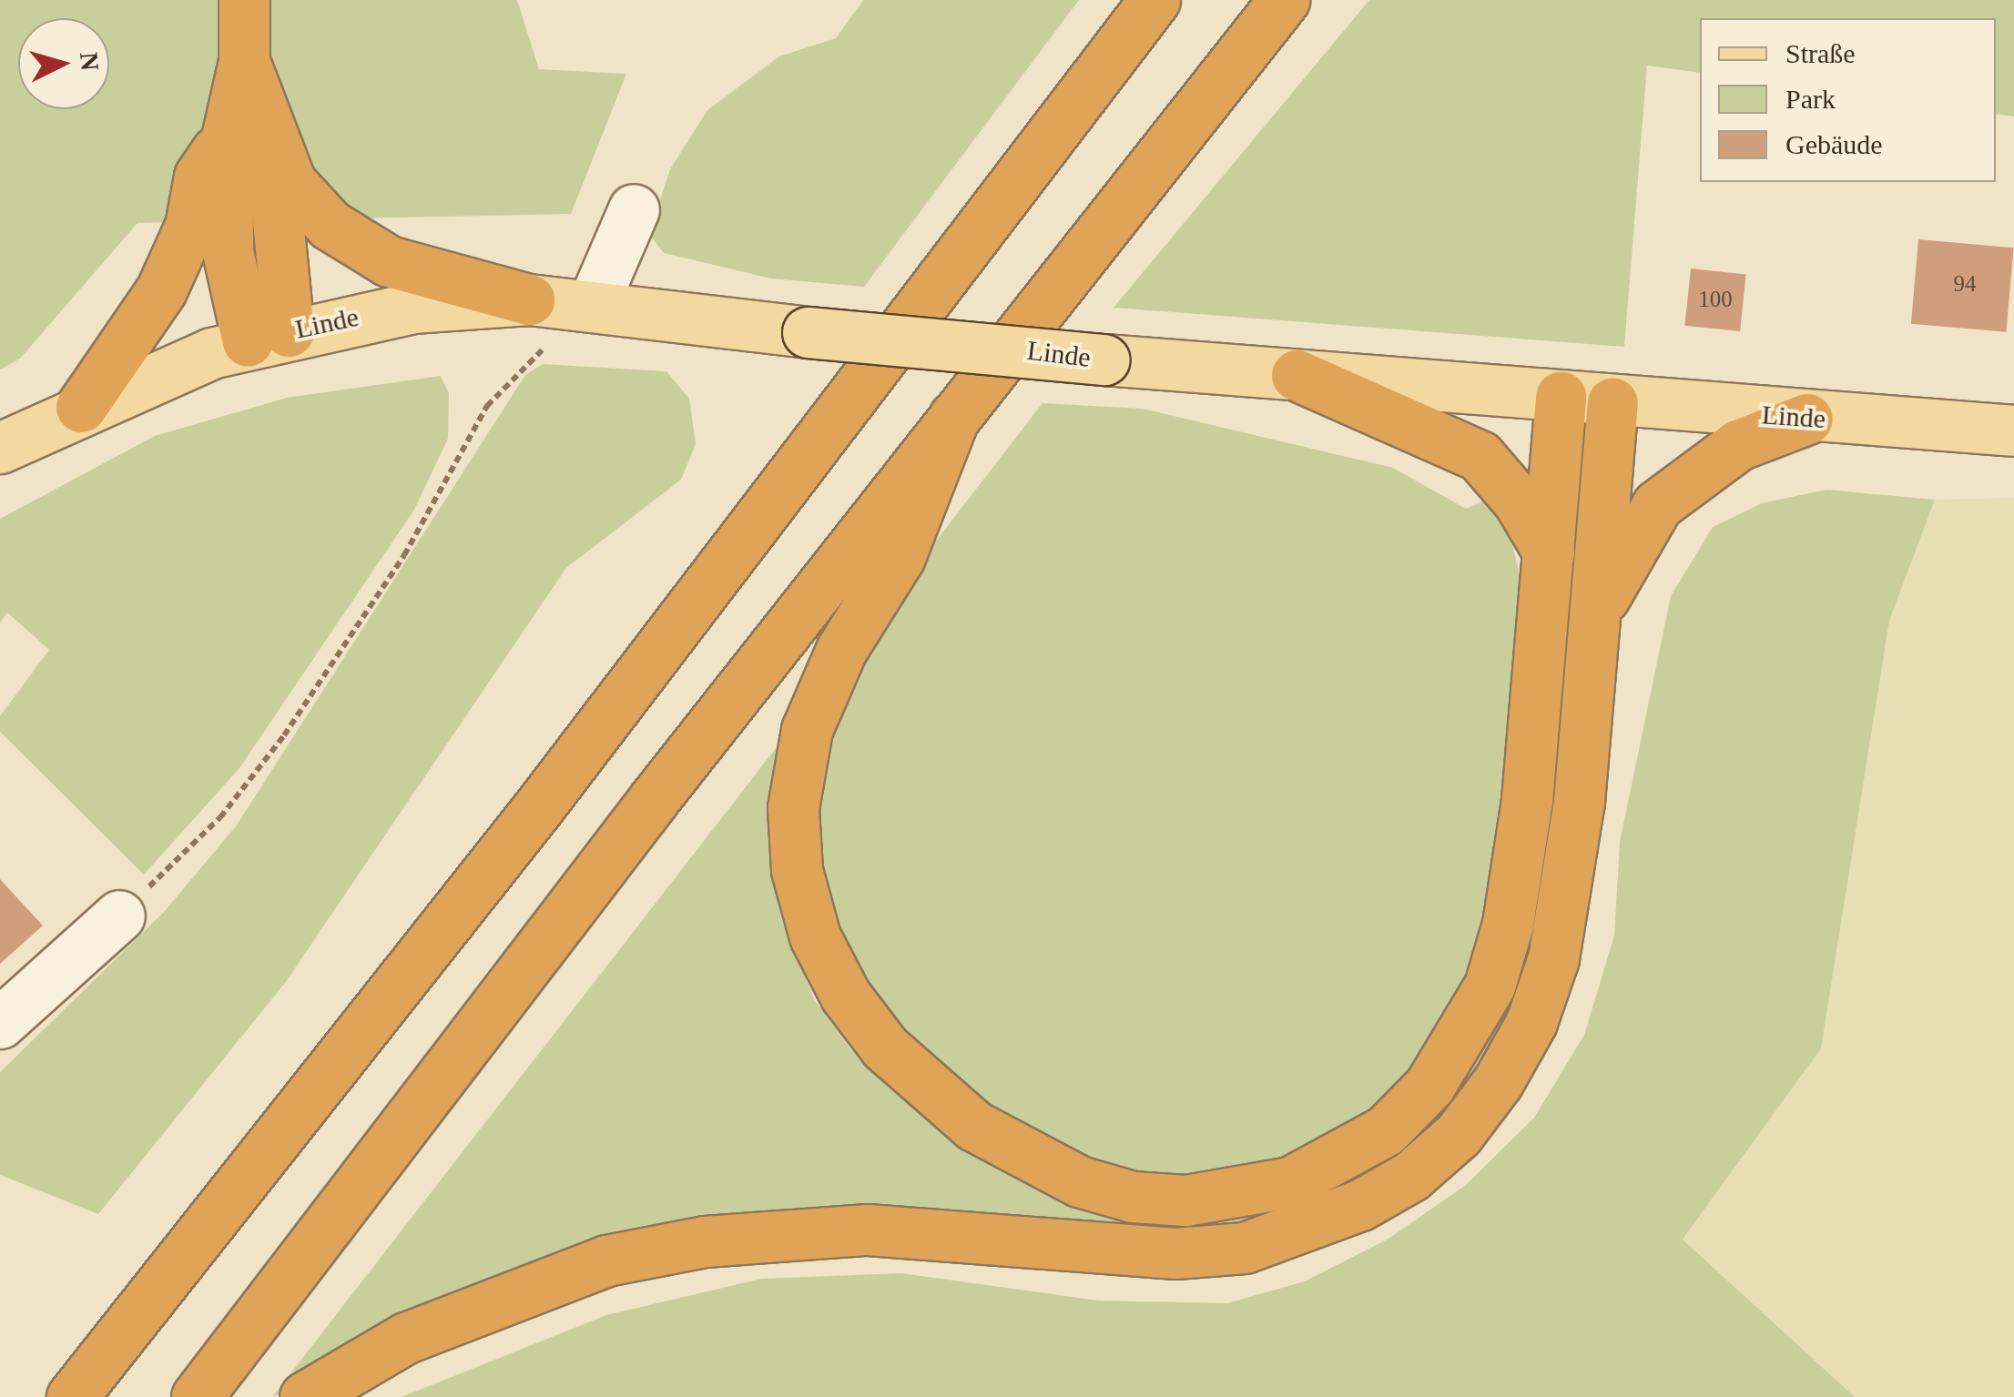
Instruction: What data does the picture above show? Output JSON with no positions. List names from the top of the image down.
{
  "streets": {
    "main road": ["Linde"]
  },
  "house_numbers": ["94", "100"],
  "legend": ["Straße", "Park", "Gebäude"],
  "north": "right"
}
